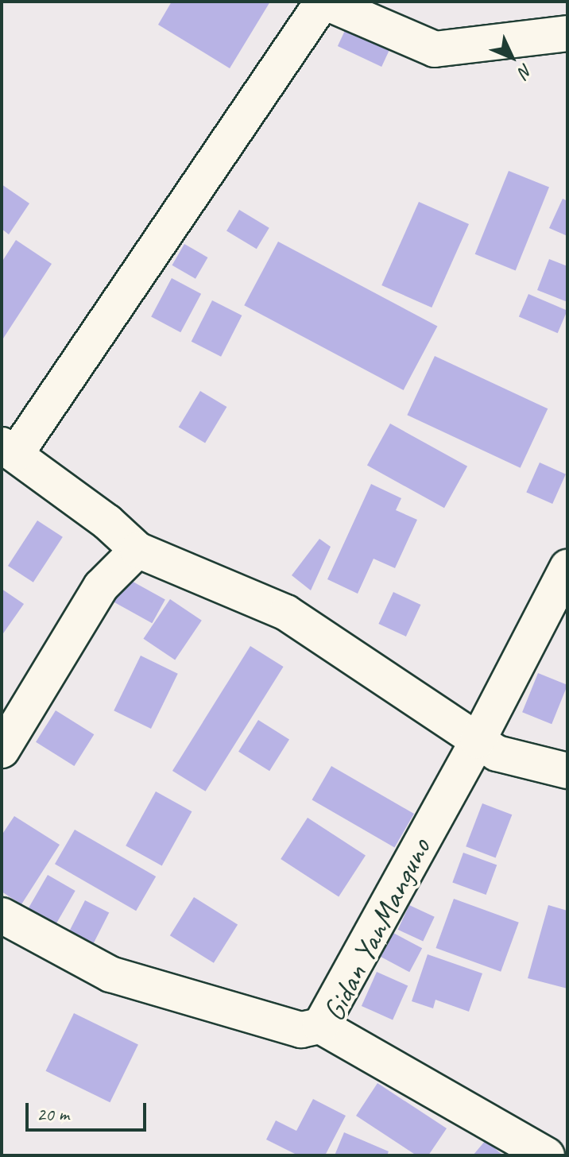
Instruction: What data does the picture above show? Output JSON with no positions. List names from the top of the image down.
{
  "streets": {
    "street": ["Gidan YanManguno"]
  },
  "scale_bar": "20 m",
  "north": "bottom right"
}
